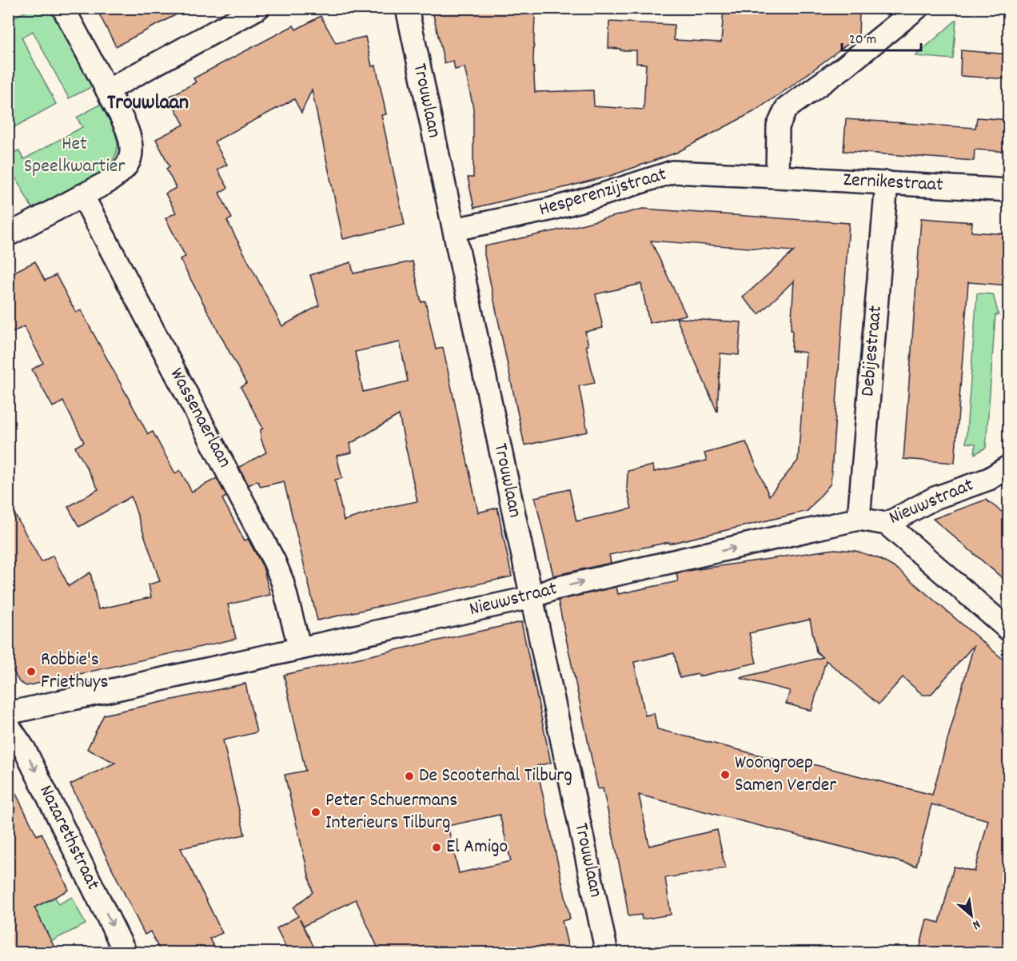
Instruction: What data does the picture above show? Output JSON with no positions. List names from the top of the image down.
{
  "streets": {
    "street": [
      "Trouwlaan",
      "Zernikestraat",
      "Hesperenzijstraat",
      "Debijestraat",
      "Wassenaerlaan",
      "Nieuwstraat",
      "Nazarethstraat"
    ]
  },
  "crossings": [
    ["Trouwlaan", "Hesperenzijstraat"],
    ["Trouwlaan", "Nieuwstraat"],
    ["Zernikestraat", "Hesperenzijstraat"],
    ["Zernikestraat", "Debijestraat"],
    ["Debijestraat", "Nieuwstraat"],
    ["Wassenaerlaan", "Nieuwstraat"]
  ],
  "one_way": ["Nazarethstraat"],
  "districts": ["Trouwlaan"],
  "parks": ["Het Speelkwartier"],
  "places": [
    "Robbie's Friethuys",
    "Woongroep Samen Verder",
    "De Scooterhal Tilburg",
    "Peter Schuermans Interieurs Tilburg",
    "El Amigo"
  ],
  "scale_bar": "20 m",
  "north": "bottom right"
}
